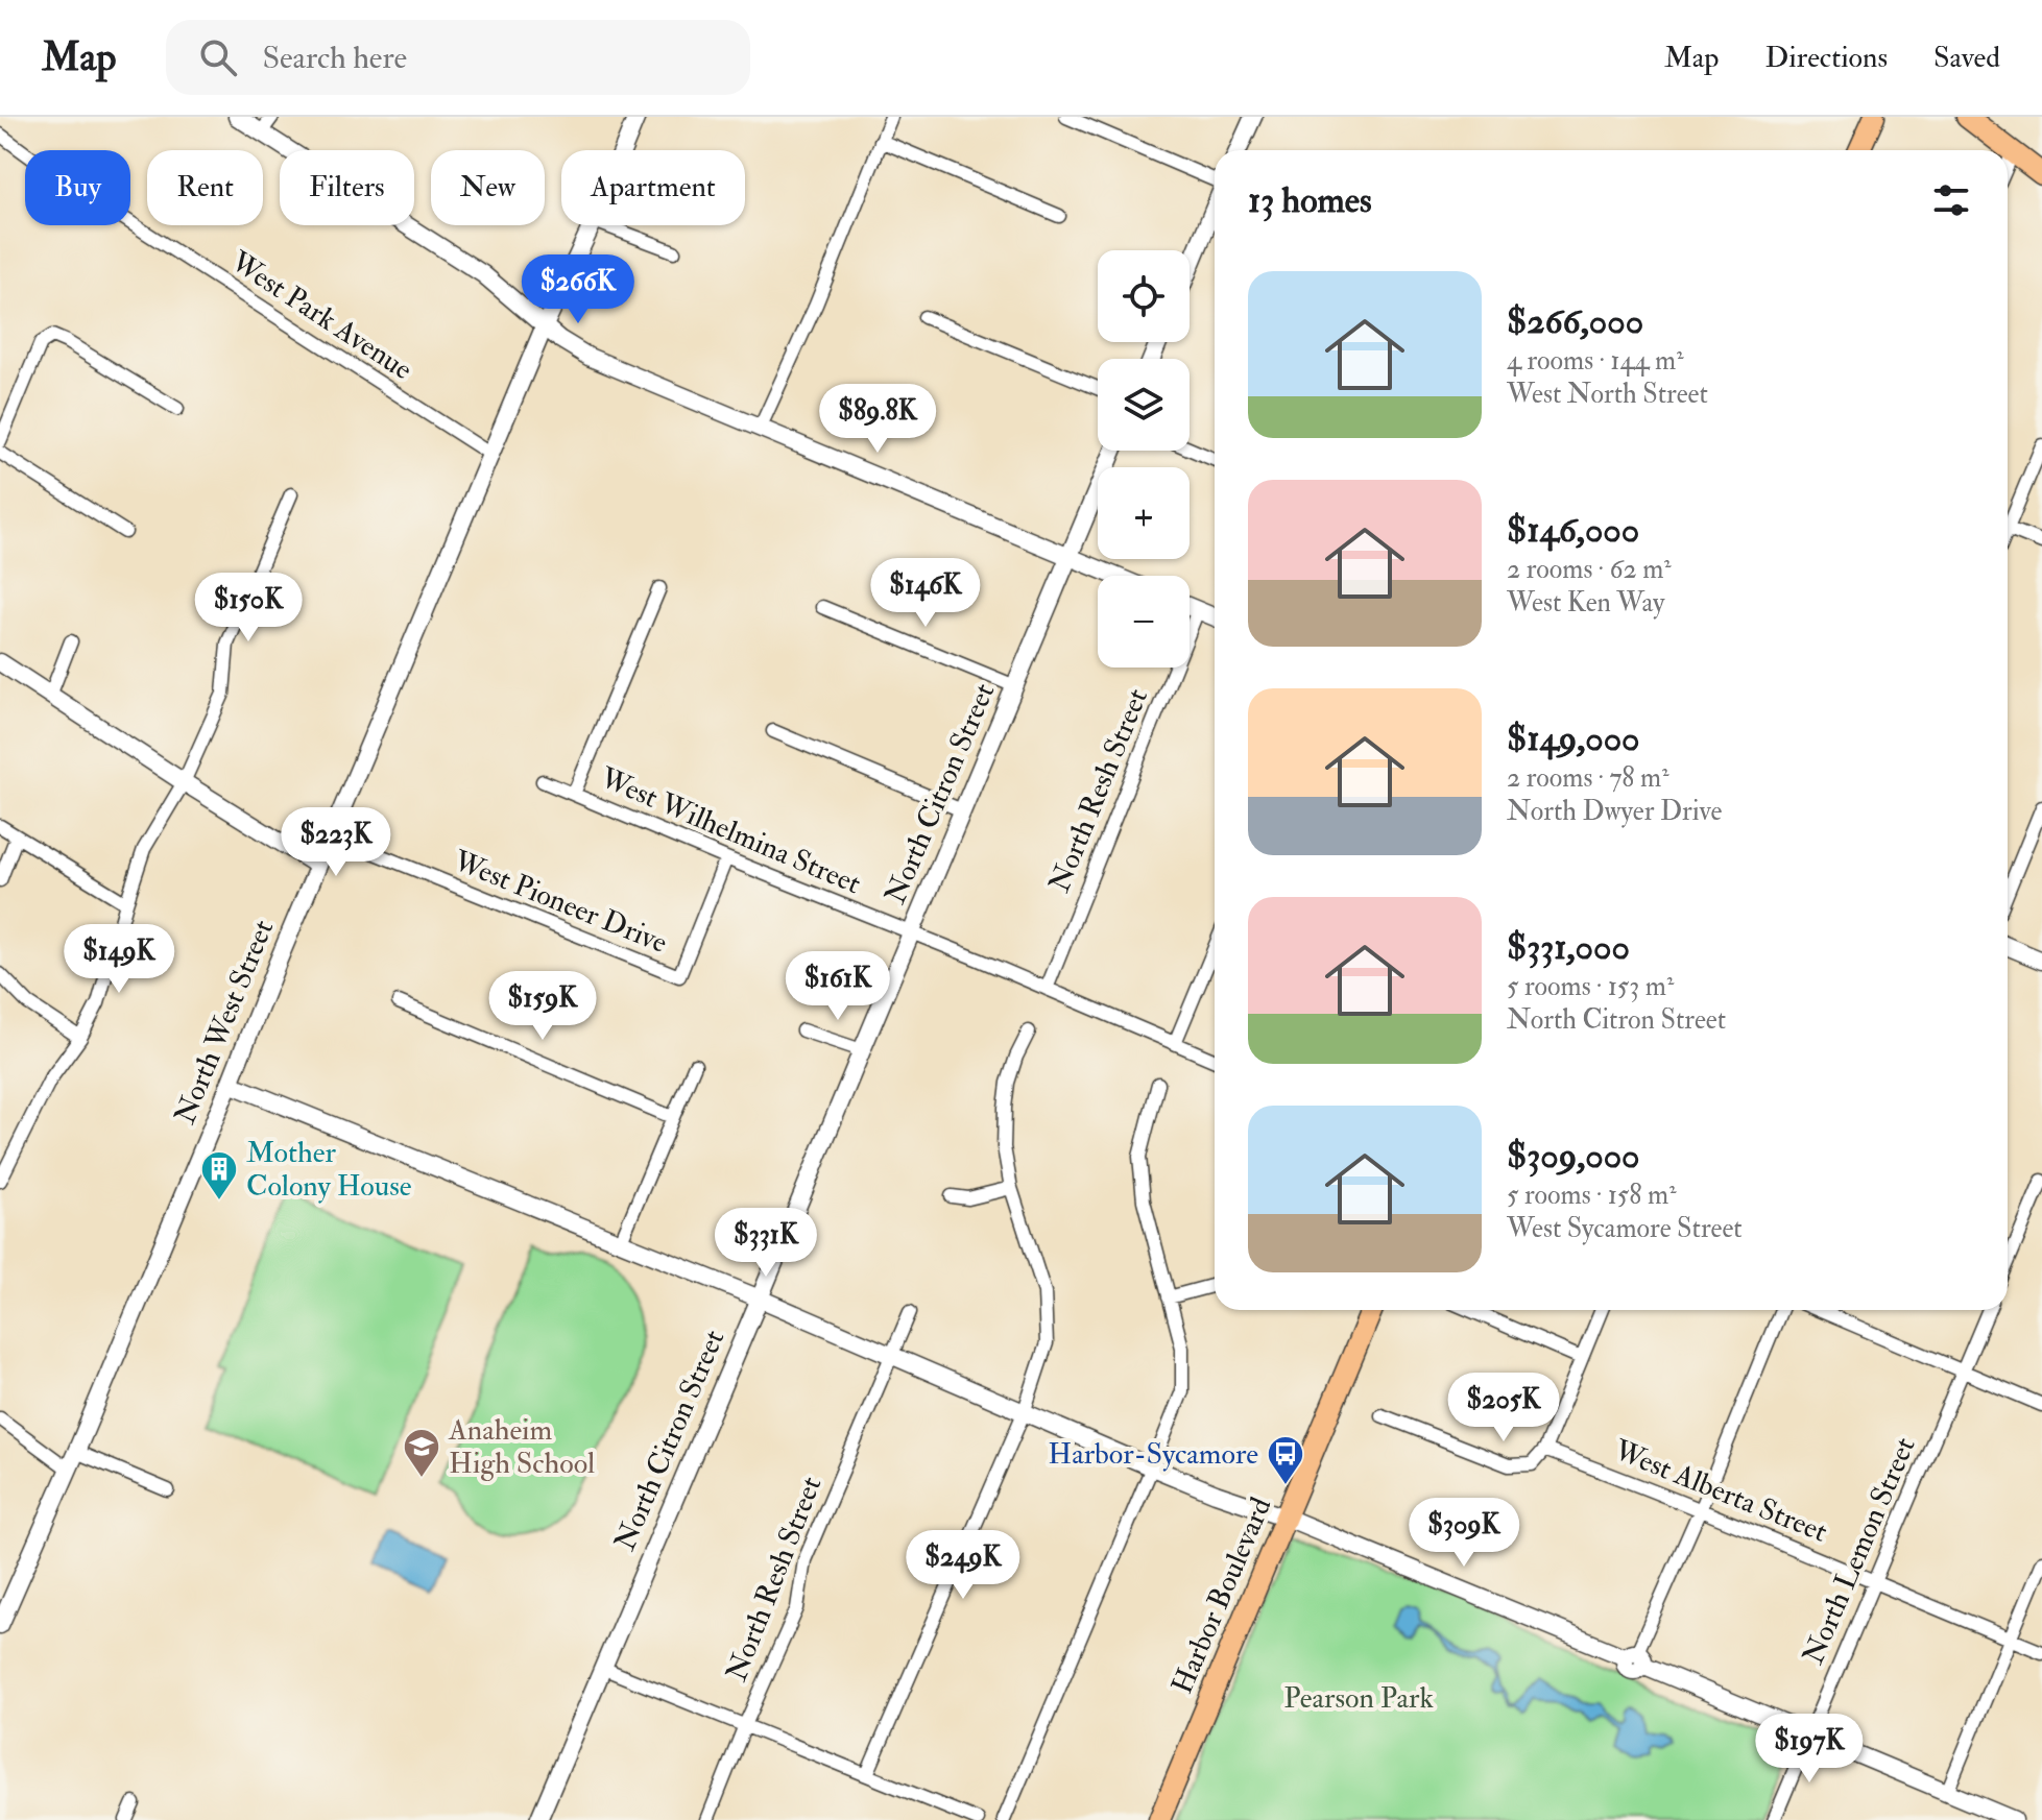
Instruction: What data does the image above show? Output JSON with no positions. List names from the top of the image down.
{
  "streets": {
    "main road": ["Harbor Boulevard"],
    "street": [
      "West Park Avenue",
      "North Resh Street",
      "North Citron Street",
      "West Wilhelmina Street",
      "West Pioneer Drive",
      "North West Street",
      "West Alberta Street",
      "North Lemon Street"
    ]
  },
  "crossings": [
    ["West Park Avenue", "North West Street"],
    ["North Resh Street", "West Wilhelmina Street"],
    ["North Citron Street", "West Wilhelmina Street"],
    ["West Wilhelmina Street", "West Pioneer Drive"],
    ["West Pioneer Drive", "North West Street"],
    ["West Alberta Street", "North Lemon Street"]
  ],
  "parks": ["Pearson Park"],
  "places": {
    "building": ["Mother Colony House"],
    "school or university": ["Anaheim High School"],
    "bus stop": ["Harbor-Sycamore"]
  },
  "page": {
    "header": "Map",
    "search": "Search here",
    "nav": ["Map", "Directions", "Saved"],
    "chip": [
      "Buy",
      "Rent",
      "Filters",
      "New",
      "Apartment"
    ],
    "heading": "13 homes",
    "map_buttons": ["+", "−"],
    "list": [
      {
        "name": "$266,000",
        "note": "4 rooms · 144 m² · West North Street"
      },
      {
        "name": "$146,000",
        "note": "2 rooms · 62 m² · West Ken Way"
      },
      {
        "name": "$149,000",
        "note": "2 rooms · 78 m² · North Dwyer Drive"
      },
      {
        "name": "$331,000",
        "note": "5 rooms · 153 m² · North Citron Street"
      },
      {
        "name": "$309,000",
        "note": "5 rooms · 158 m² · West Sycamore Street"
      }
    ],
    "price": [
      "$266K",
      "$89.8K",
      "$146K",
      "$150K",
      "$223K",
      "$149K",
      "$161K",
      "$159K",
      "$331K",
      "$205K",
      "$309K",
      "$249K",
      "$197K"
    ]
  }
}
